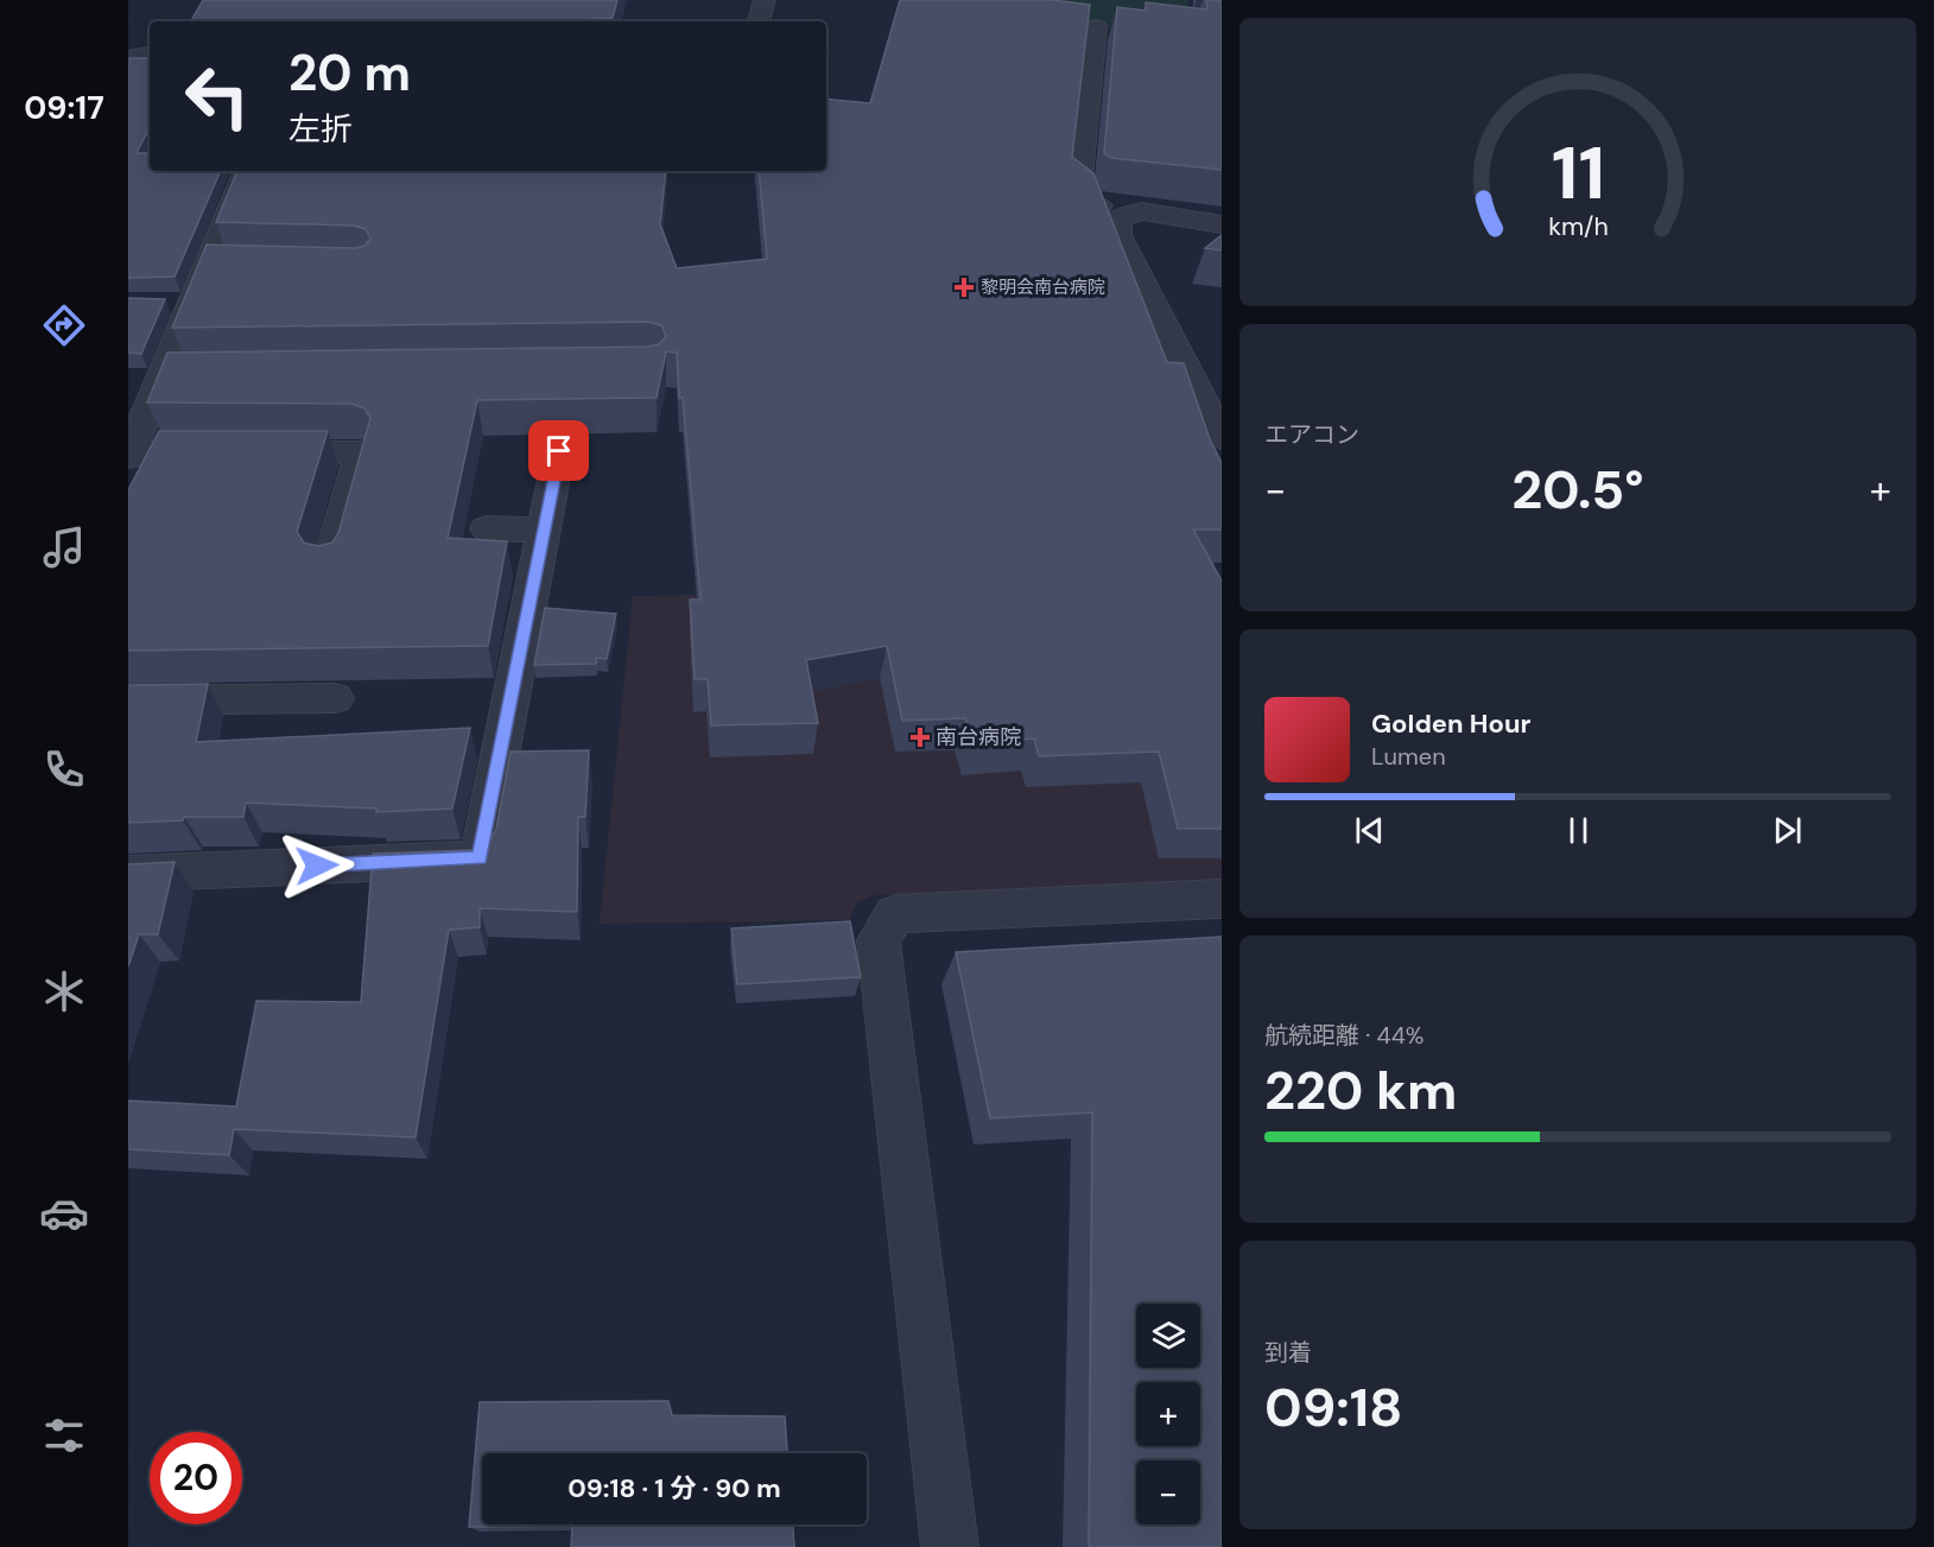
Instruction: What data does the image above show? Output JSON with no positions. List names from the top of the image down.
{
  "places": {
    "health": ["黎明会南台病院", "南台病院"]
  },
  "page": {
    "tabs": "09:17",
    "turn": ["20 m", "左折"],
    "tile": [
      "エアコン",
      ["航続距離 · 44%", "220 km"],
      ["到着", "09:18"]
    ],
    "heat": ["−", "20.5°", "+"],
    "song": ["Golden Hour", "Lumen"],
    "map_buttons": ["+", "−"],
    "limit": "20",
    "trip": "09:18 · 1 分 · 90 m",
    "gauge": ["11", "km/h"]
  }
}
